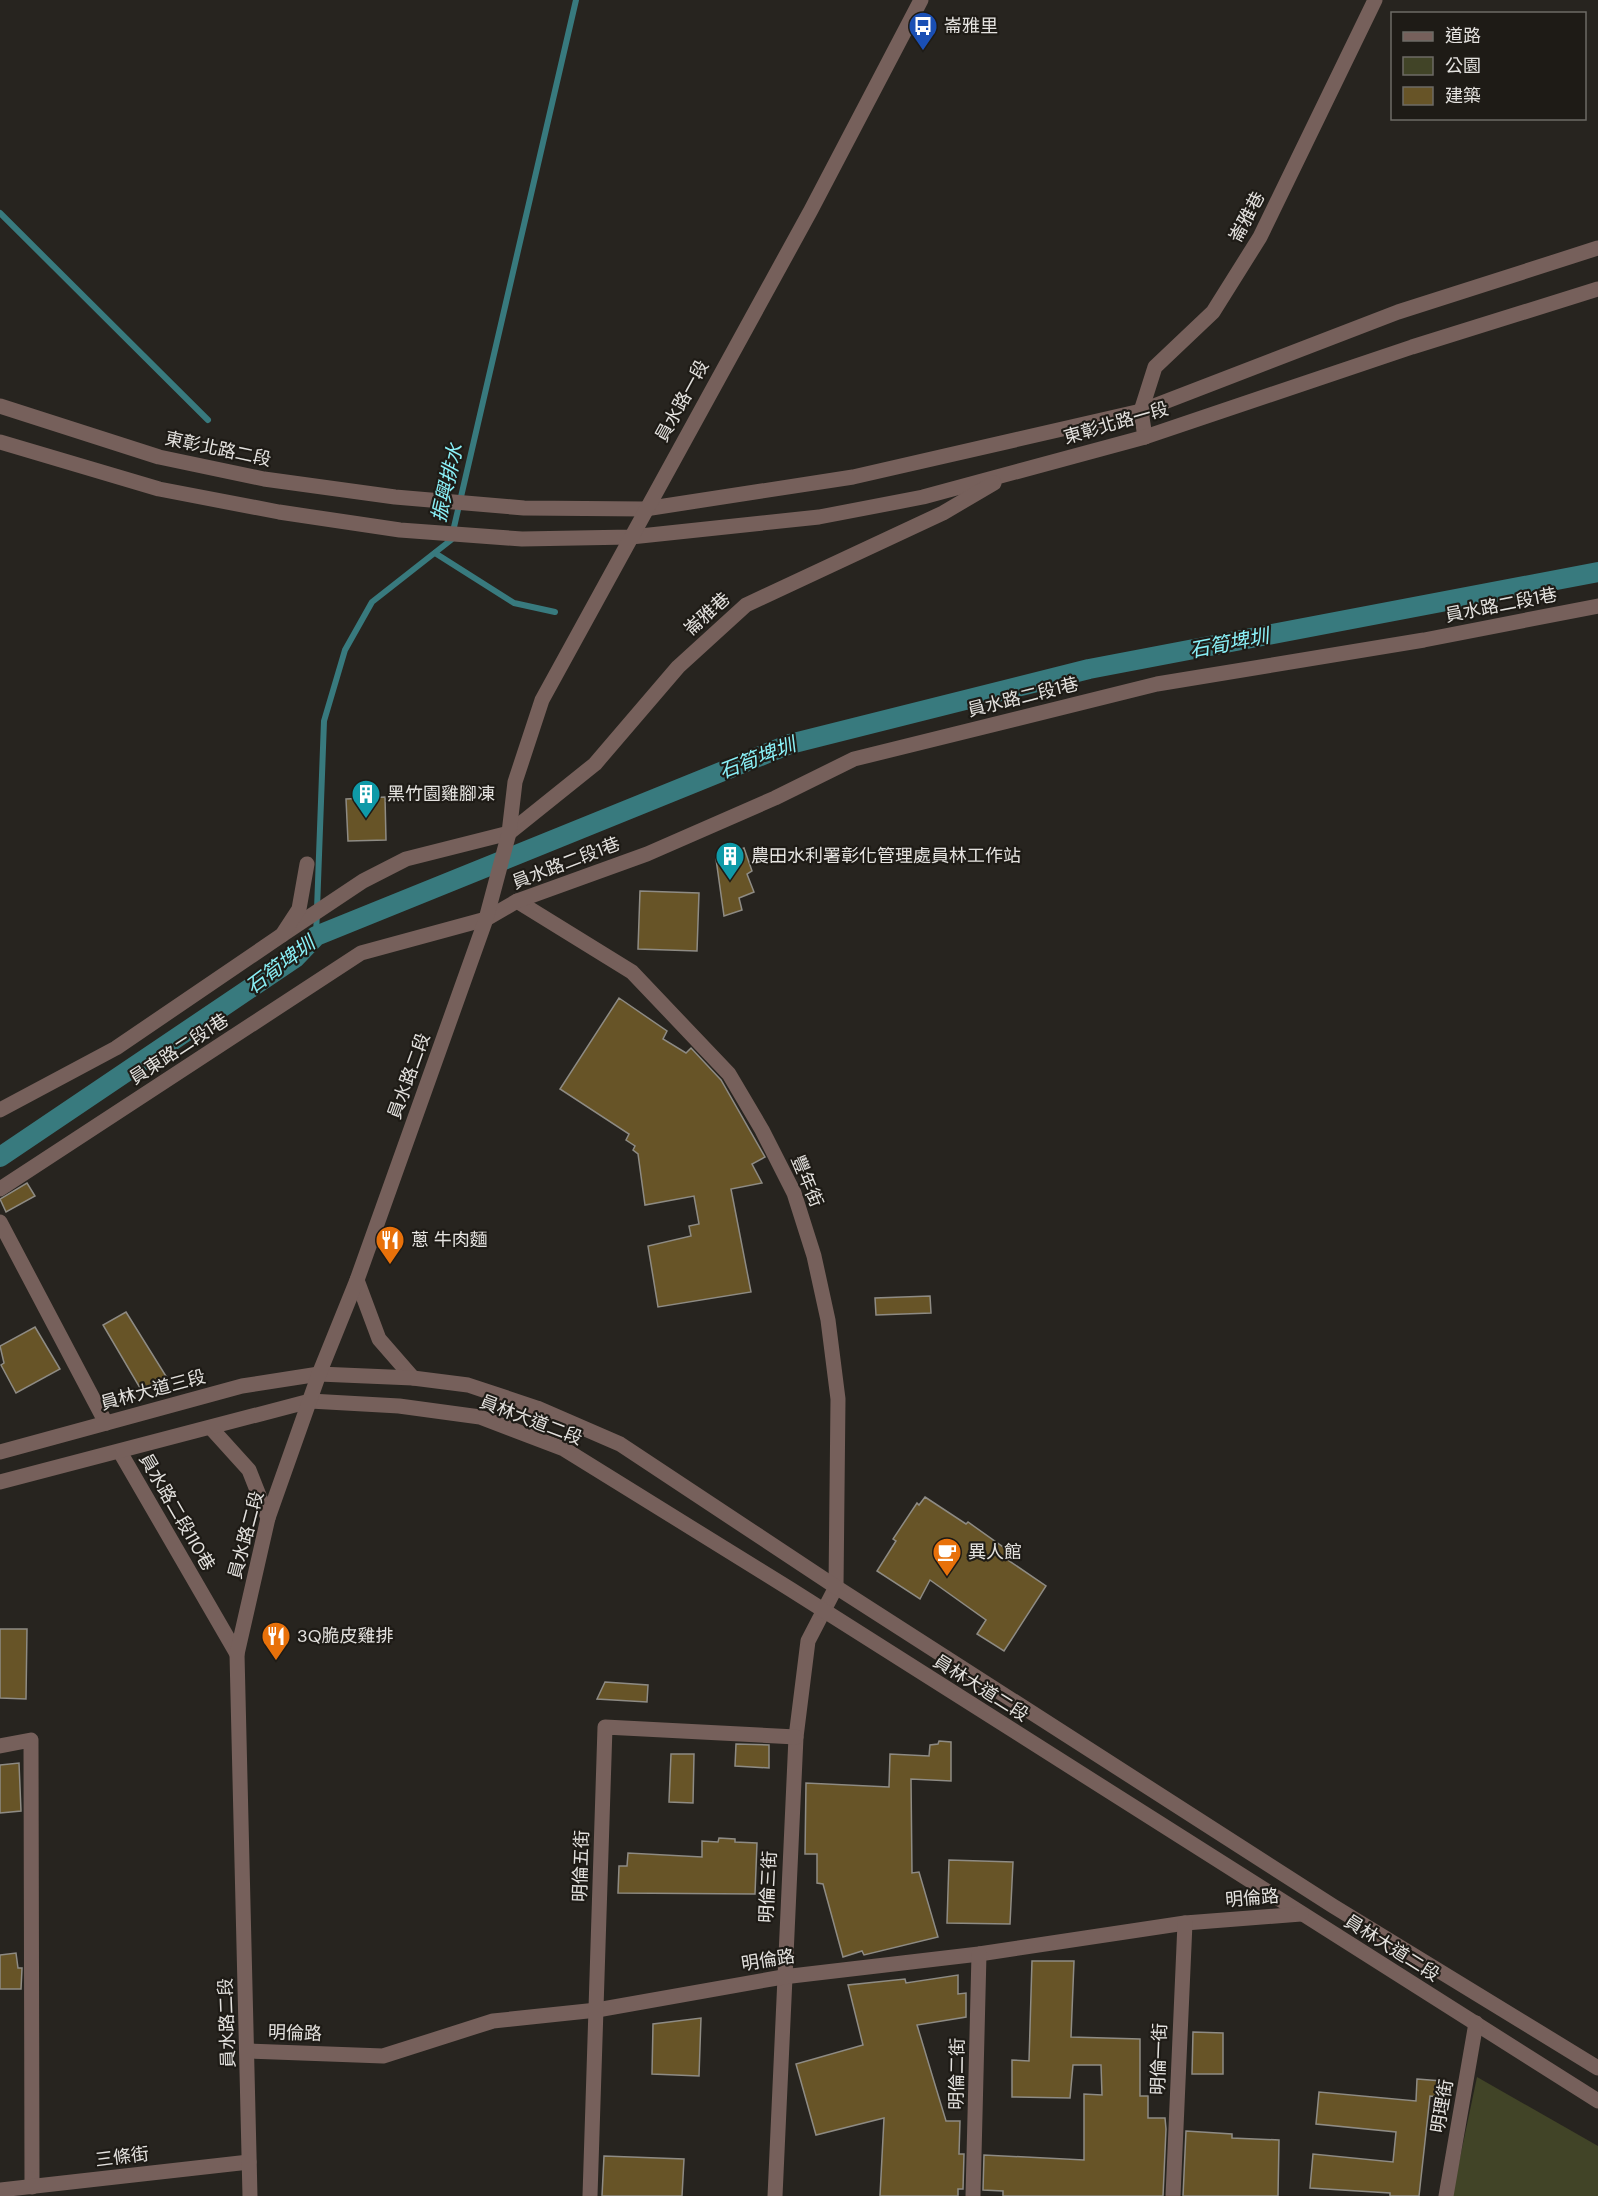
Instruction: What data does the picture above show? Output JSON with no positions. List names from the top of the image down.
{
  "streets": {
    "street": [
      "崙雅巷",
      "員水路一段",
      "東彰北路一段",
      "東彰北路二段",
      "員水路二段1巷",
      "員東路二段1巷",
      "員水路二段",
      "豐年街",
      "員林大道三段",
      "員林大道二段",
      "員水路二段110巷",
      "明倫五街",
      "明倫三街",
      "明倫路",
      "明倫一街",
      "明倫二街",
      "明理街",
      "三條街"
    ]
  },
  "crossings": [
    ["崙雅巷", "員水路一段"],
    ["崙雅巷", "東彰北路一段"],
    ["崙雅巷", "員水路二段"],
    ["員水路一段", "東彰北路一段"],
    ["員水路一段", "東彰北路二段"],
    ["員水路一段", "員水路二段"],
    ["東彰北路一段", "東彰北路二段"],
    ["員水路二段1巷", "員東路二段1巷"],
    ["員水路二段1巷", "員水路二段"],
    ["員水路二段1巷", "豐年街"],
    ["員東路二段1巷", "員水路二段"],
    ["員水路二段", "員林大道三段"],
    ["員水路二段", "員林大道二段"],
    ["員水路二段", "員水路二段110巷"],
    ["員水路二段", "明倫路"],
    ["員水路二段", "三條街"],
    ["豐年街", "員林大道二段"],
    ["豐年街", "明倫三街"],
    ["員林大道三段", "員林大道二段"],
    ["員林大道二段", "明倫三街"],
    ["員林大道二段", "明倫路"],
    ["員林大道二段", "明理街"],
    ["明倫五街", "明倫三街"],
    ["明倫五街", "明倫路"],
    ["明倫三街", "明倫路"],
    ["明倫路", "明倫一街"],
    ["明倫路", "明倫二街"]
  ],
  "water": ["振興排水", "石筍埤圳"],
  "places": {
    "bus stop": ["崙雅里"],
    "building": ["黑竹園雞腳凍", "農田水利署彰化管理處員林工作站"],
    "restaurant": ["蔥 牛肉麵", "3Q脆皮雞排"],
    "cafe": ["異人館"]
  },
  "legend": ["道路", "公園", "建築"]
}
